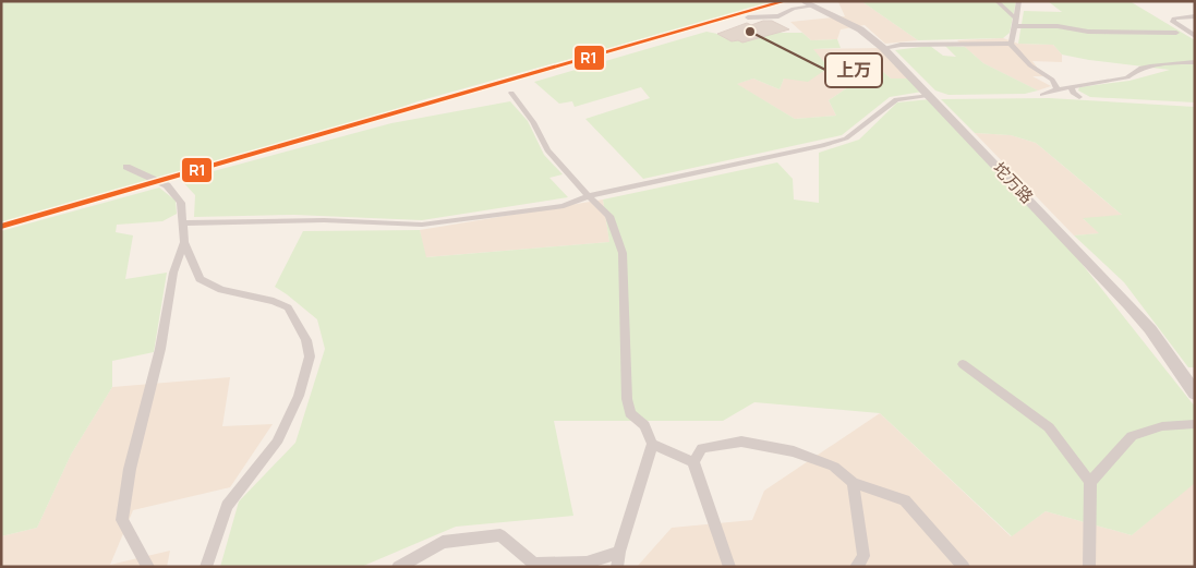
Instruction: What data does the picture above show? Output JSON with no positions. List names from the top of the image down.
{
  "streets": {
    "main road": ["坨万路"]
  },
  "places": ["上万"],
  "lines": ["transit line R1"]
}
